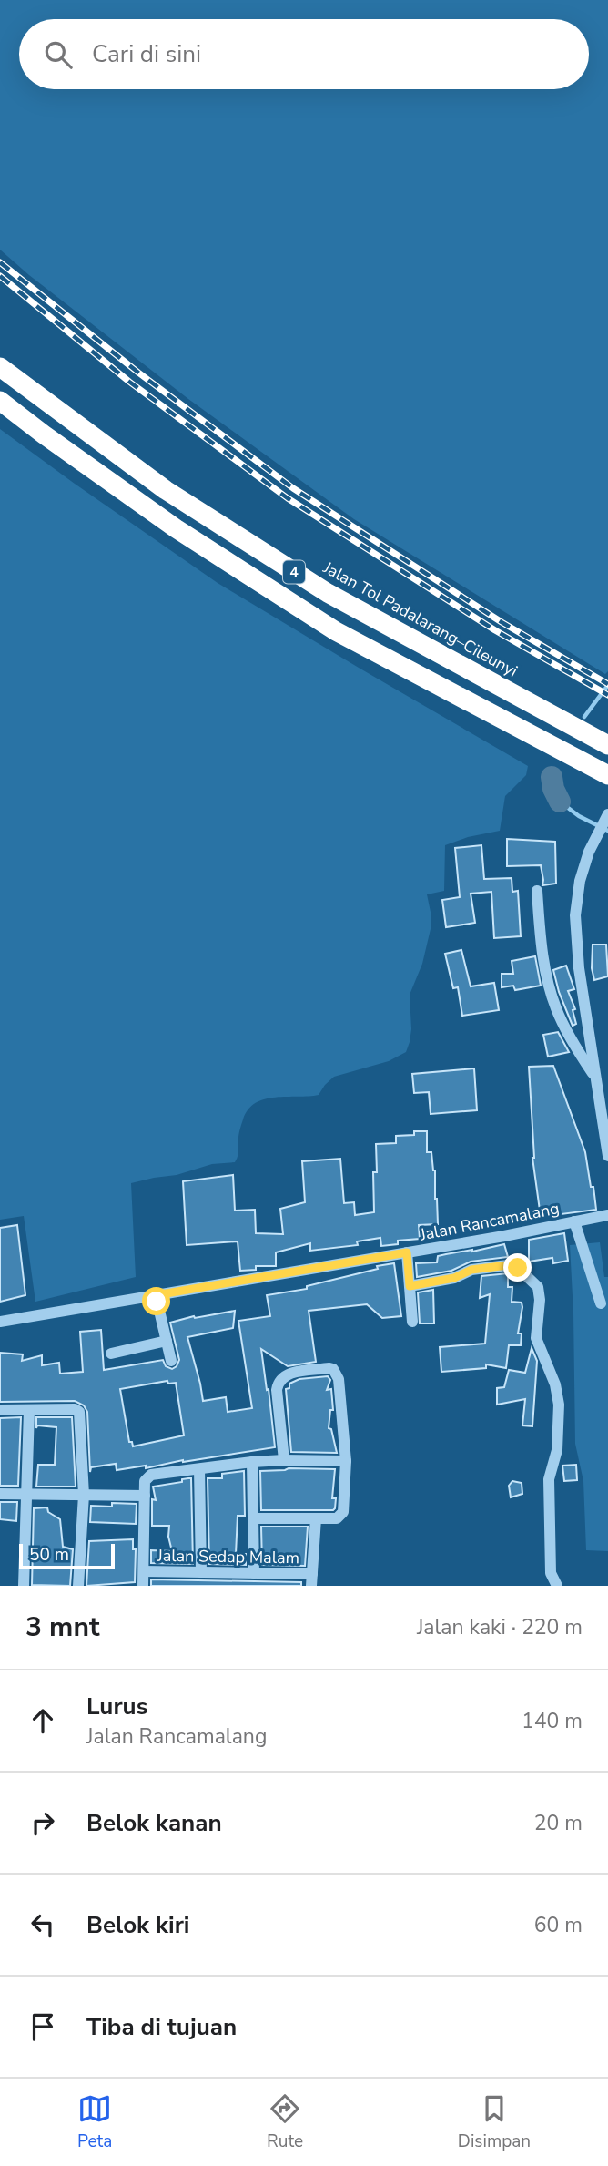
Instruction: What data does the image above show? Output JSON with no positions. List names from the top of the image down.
{
  "streets": {
    "highway": ["4", "Jalan Tol Padalarang–Cileunyi"],
    "street": ["Jalan Rancamalang", "Jalan Sedap Malam"]
  },
  "scale_bar": "50 m",
  "page": {
    "search": "Cari di sini",
    "scale": "50 m",
    "heading": ["3 mnt", "Jalan kaki · 220 m"],
    "list": [
      ["Lurus", "Jalan Rancamalang", "140 m"],
      ["Belok kanan", "20 m"],
      ["Belok kiri", "60 m"],
      "Tiba di tujuan"
    ],
    "nav": ["Peta", "Rute", "Disimpan"]
  }
}
